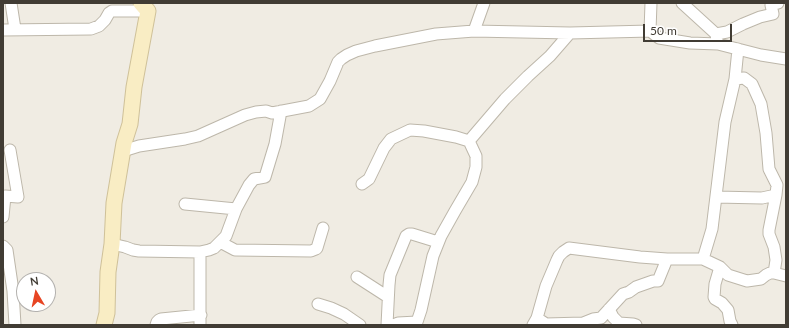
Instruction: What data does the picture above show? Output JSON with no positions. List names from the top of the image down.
{
  "scale_bar": "50 m",
  "north": "top"
}
